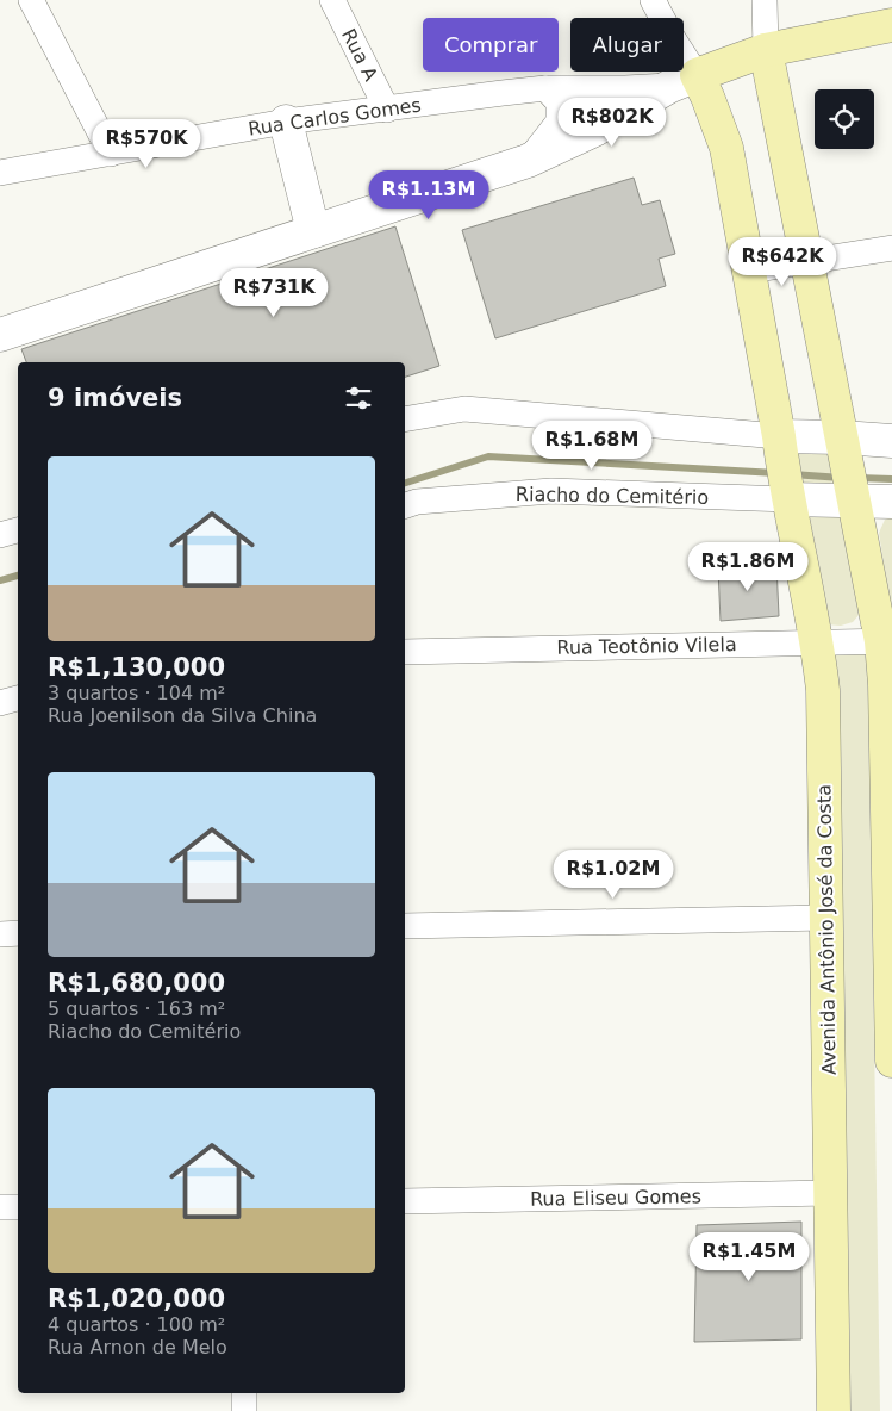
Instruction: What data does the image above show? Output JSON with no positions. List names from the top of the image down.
{
  "streets": {
    "main road": ["Avenida Antônio José da Costa"],
    "street": [
      "Rua A",
      "Rua Carlos Gomes",
      "Riacho do Cemitério",
      "Rua Teotônio Vilela",
      "Rua Eliseu Gomes"
    ]
  },
  "crossings": [
    ["Rua A", "Rua Carlos Gomes"],
    ["Rua Carlos Gomes", "Avenida Antônio José da Costa"],
    ["Riacho do Cemitério", "Avenida Antônio José da Costa"],
    ["Rua Teotônio Vilela", "Avenida Antônio José da Costa"],
    ["Avenida Antônio José da Costa", "Rua Eliseu Gomes"]
  ],
  "page": {
    "chip": ["Comprar", "Alugar"],
    "price": [
      "R$802K",
      "R$570K",
      "R$1.13M",
      "R$642K",
      "R$731K",
      "R$1.68M",
      "R$1.86M",
      "R$1.02M",
      "R$1.45M"
    ],
    "heading": "9 imóveis",
    "list": [
      {
        "name": "R$1,130,000",
        "note": "3 quartos · 104 m² · Rua Joenilson da Silva China"
      },
      {
        "name": "R$1,680,000",
        "note": "5 quartos · 163 m² · Riacho do Cemitério"
      },
      {
        "name": "R$1,020,000",
        "note": "4 quartos · 100 m² · Rua Arnon de Melo"
      }
    ]
  }
}
